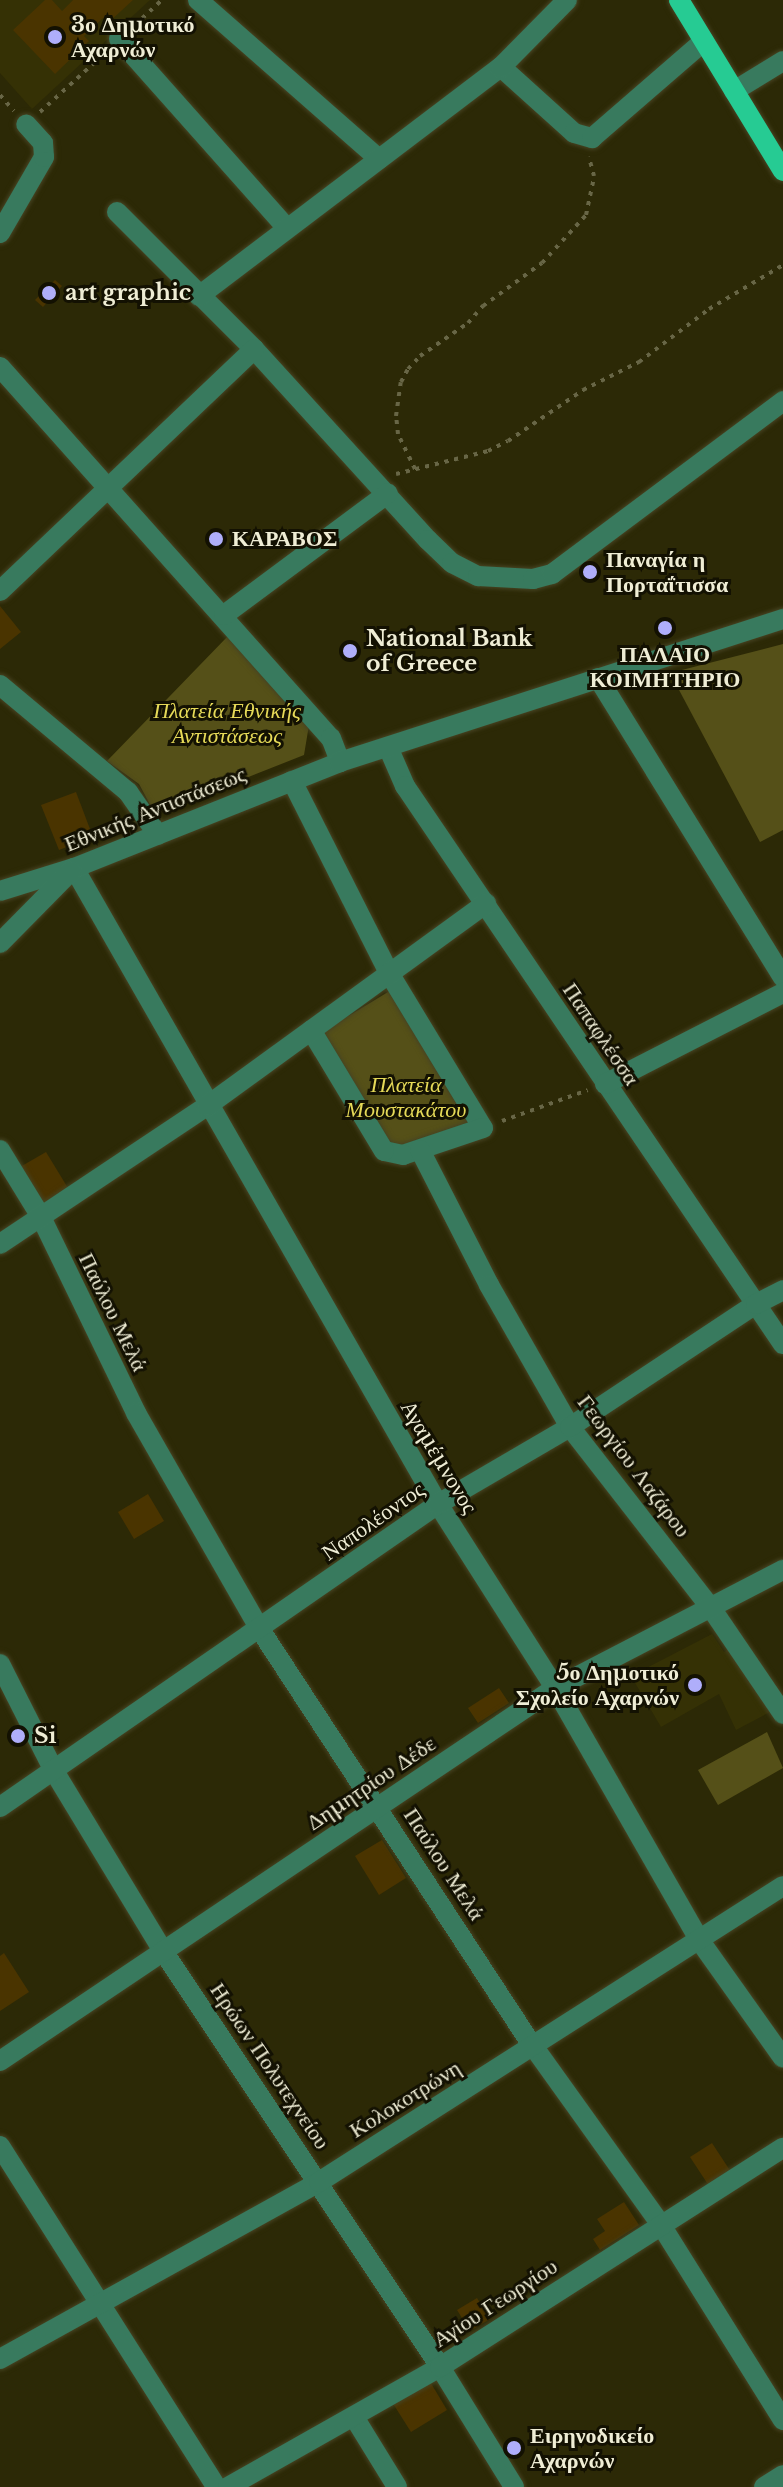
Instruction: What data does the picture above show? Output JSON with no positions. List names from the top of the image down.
{
  "streets": {
    "street": [
      "Εθνικής Αντιστάσεως",
      "Παπαφλέσσα",
      "Παύλου Μελά",
      "Αγαμέμνονος",
      "Γεωργίου Λαζάρου",
      "Ναπολέοντος",
      "Δημητρίου Δέδε",
      "Ηρώων Πολυτεχνείου",
      "Κολοκοτρώνη",
      "Αγίου Γεωργίου"
    ]
  },
  "crossings": [
    ["Εθνικής Αντιστάσεως", "Παπαφλέσσα"],
    ["Εθνικής Αντιστάσεως", "Αγαμέμνονος"],
    ["Παπαφλέσσα", "Ναπολέοντος"],
    ["Παύλου Μελά", "Ναπολέοντος"],
    ["Παύλου Μελά", "Δημητρίου Δέδε"],
    ["Παύλου Μελά", "Κολοκοτρώνη"],
    ["Παύλου Μελά", "Αγίου Γεωργίου"],
    ["Αγαμέμνονος", "Ναπολέοντος"],
    ["Αγαμέμνονος", "Δημητρίου Δέδε"],
    ["Αγαμέμνονος", "Κολοκοτρώνη"],
    ["Γεωργίου Λαζάρου", "Ναπολέοντος"],
    ["Γεωργίου Λαζάρου", "Δημητρίου Δέδε"],
    ["Ναπολέοντος", "Ηρώων Πολυτεχνείου"],
    ["Δημητρίου Δέδε", "Ηρώων Πολυτεχνείου"],
    ["Ηρώων Πολυτεχνείου", "Κολοκοτρώνη"],
    ["Ηρώων Πολυτεχνείου", "Αγίου Γεωργίου"]
  ],
  "parks": ["Πλατεία Εθνικής Αντιστάσεως", "Πλατεία Μουστακάτου"],
  "places": [
    "3ο Δημοτικό Αχαρνών",
    "art graphic",
    "ΚΑΡΑΒΟΣ",
    "Παναγία η Πορταΐτισσα",
    "ΠΑΛΑΙΟ ΚΟΙΜΗΤΗΡΙΟ",
    "National Bank of Greece",
    "5ο Δημοτικό Σχολείο Αχαρνών",
    "Si",
    "Ειρηνοδικείο Αχαρνών"
  ]
}
